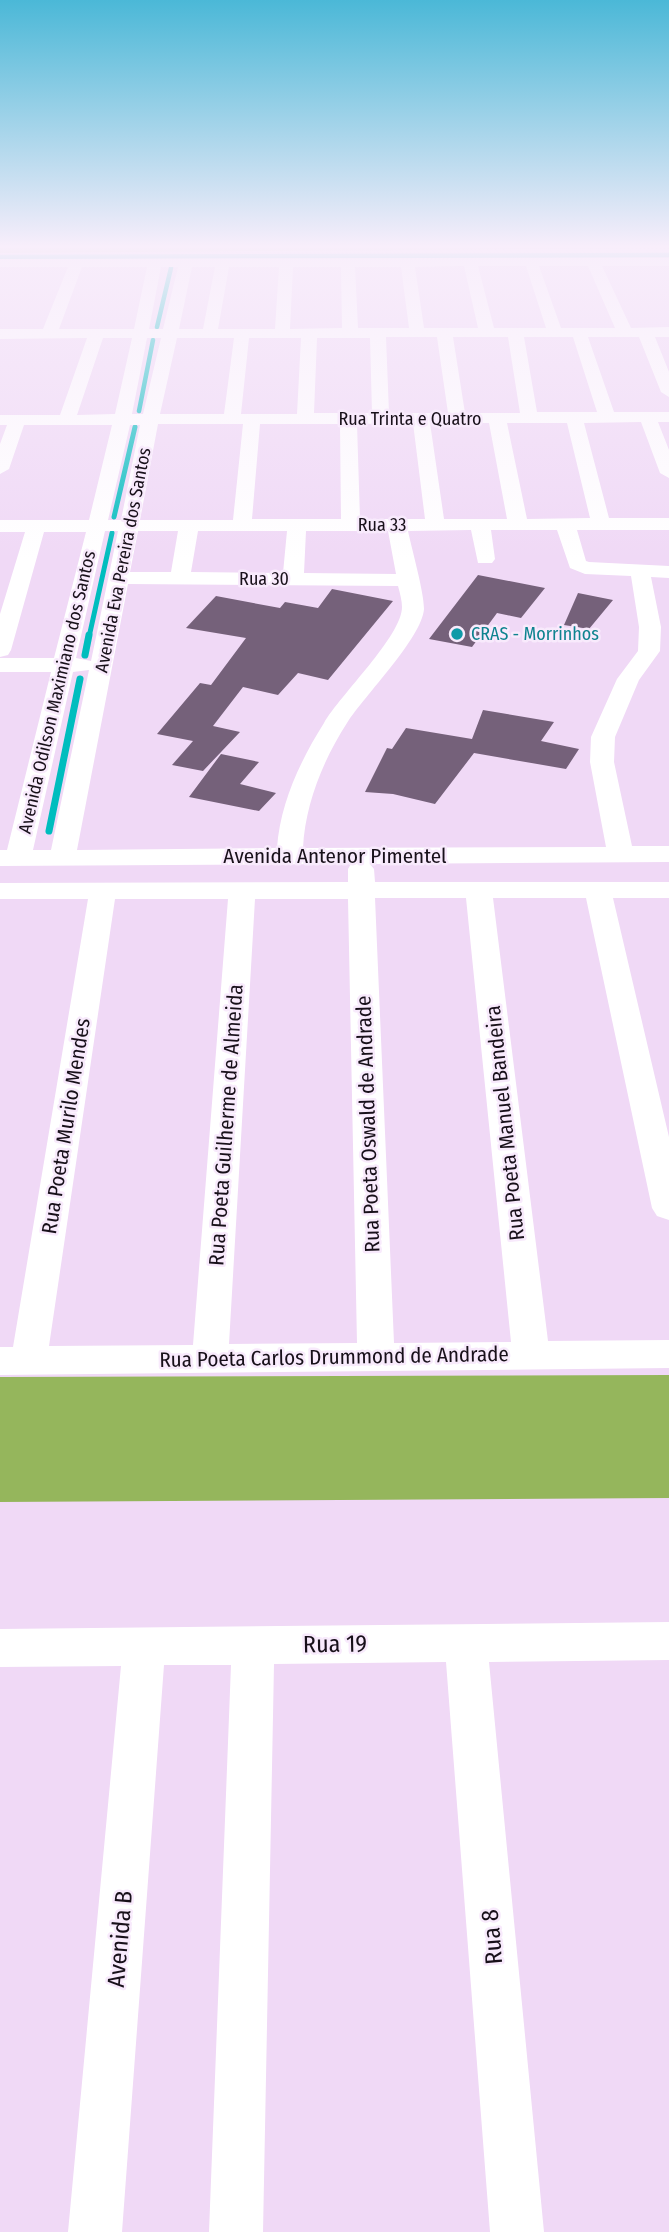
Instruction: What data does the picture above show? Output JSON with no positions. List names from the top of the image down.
{
  "streets": {
    "street": [
      "Rua Trinta e Quatro",
      "Rua 33",
      "Avenida Eva Pereira dos Santos",
      "Rua 30",
      "Avenida Odilson Maximiano dos Santos",
      "Avenida Antenor Pimentel",
      "Rua Poeta Manuel Bandeira",
      "Rua Poeta Oswald de Andrade",
      "Rua Poeta Guilherme de Almeida",
      "Rua Poeta Murilo Mendes",
      "Rua Poeta Carlos Drummond de Andrade",
      "Rua 19",
      "Rua 8",
      "Avenida B"
    ]
  },
  "crossings": [
    ["Rua Trinta e Quatro", "Avenida Eva Pereira dos Santos"],
    ["Rua 33", "Avenida Eva Pereira dos Santos"],
    ["Rua 33", "Avenida Odilson Maximiano dos Santos"],
    ["Avenida Eva Pereira dos Santos", "Rua 30"],
    ["Avenida Eva Pereira dos Santos", "Avenida Odilson Maximiano dos Santos"],
    ["Avenida Eva Pereira dos Santos", "Avenida Antenor Pimentel"],
    ["Avenida Odilson Maximiano dos Santos", "Avenida Antenor Pimentel"],
    ["Avenida Antenor Pimentel", "Rua Poeta Oswald de Andrade"],
    ["Rua Poeta Manuel Bandeira", "Rua Poeta Carlos Drummond de Andrade"],
    ["Rua Poeta Oswald de Andrade", "Rua Poeta Carlos Drummond de Andrade"],
    ["Rua Poeta Guilherme de Almeida", "Rua Poeta Carlos Drummond de Andrade"],
    ["Rua Poeta Murilo Mendes", "Rua Poeta Carlos Drummond de Andrade"],
    ["Rua 19", "Rua 8"],
    ["Rua 19", "Avenida B"]
  ],
  "places": ["CRAS - Morrinhos"]
}
